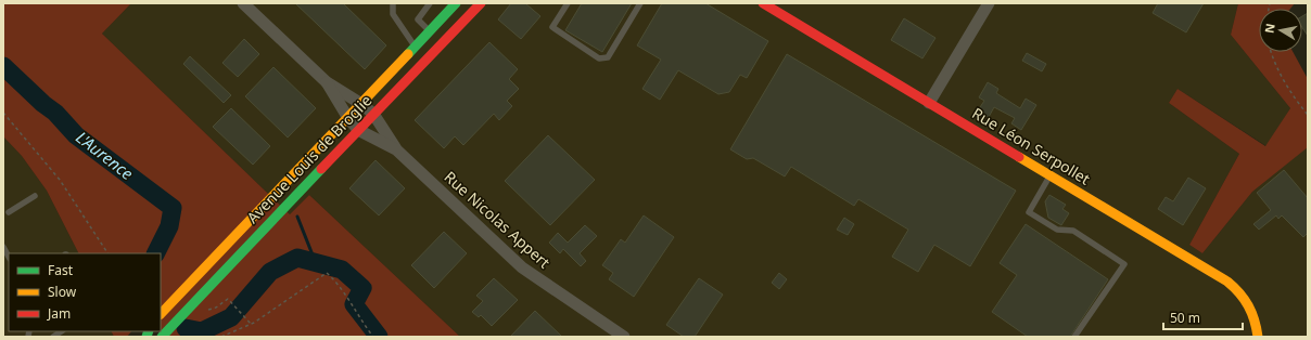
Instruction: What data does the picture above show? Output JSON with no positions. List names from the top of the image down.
{
  "streets": {
    "main road": ["Rue Léon Serpollet", "Avenue Louis de Broglie"],
    "street": ["Rue Nicolas Appert"]
  },
  "crossings": [
    ["Avenue Louis de Broglie", "Rue Nicolas Appert"]
  ],
  "water": ["L'Aurence"],
  "legend": ["Fast", "Slow", "Jam"],
  "scale_bar": "50 m",
  "north": "left"
}
